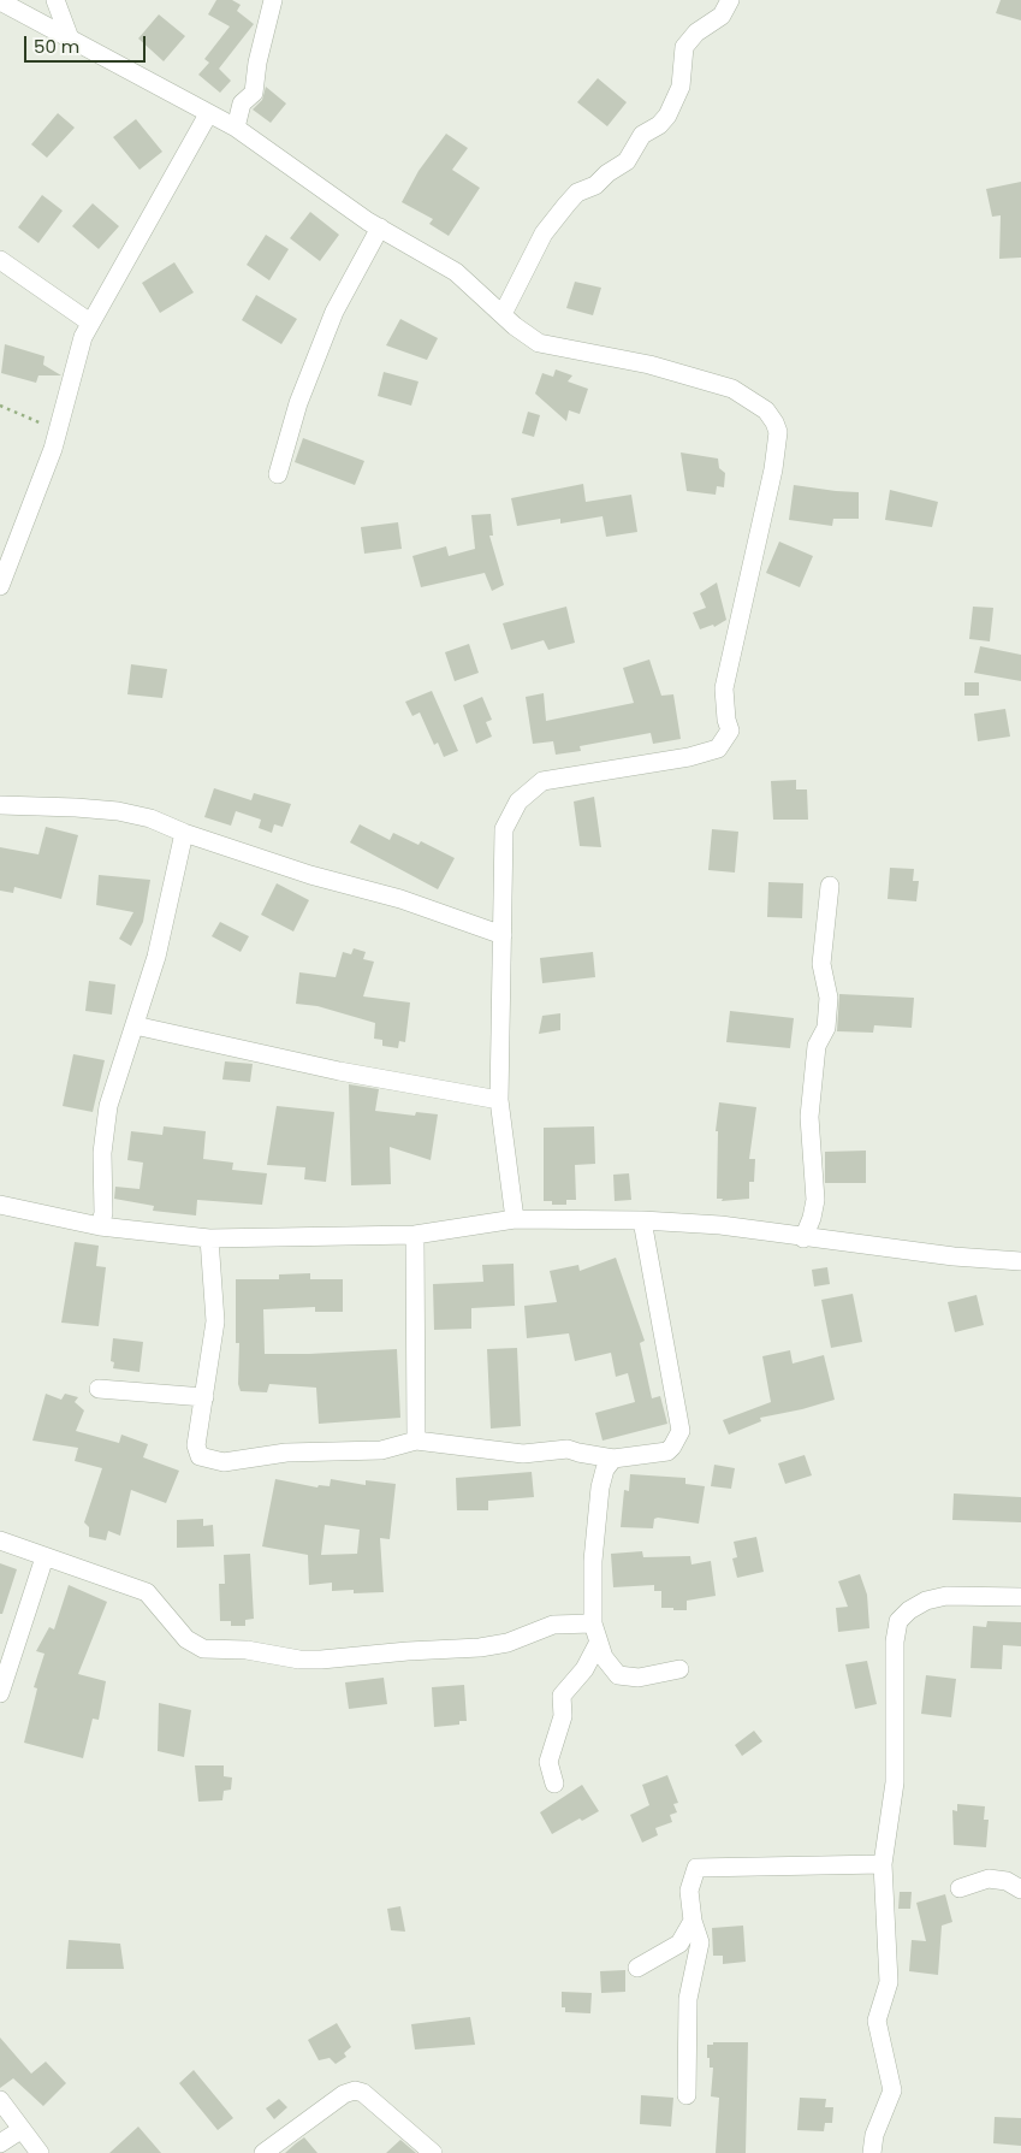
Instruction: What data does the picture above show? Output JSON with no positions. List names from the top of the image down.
{
  "scale_bar": "50 m"
}
